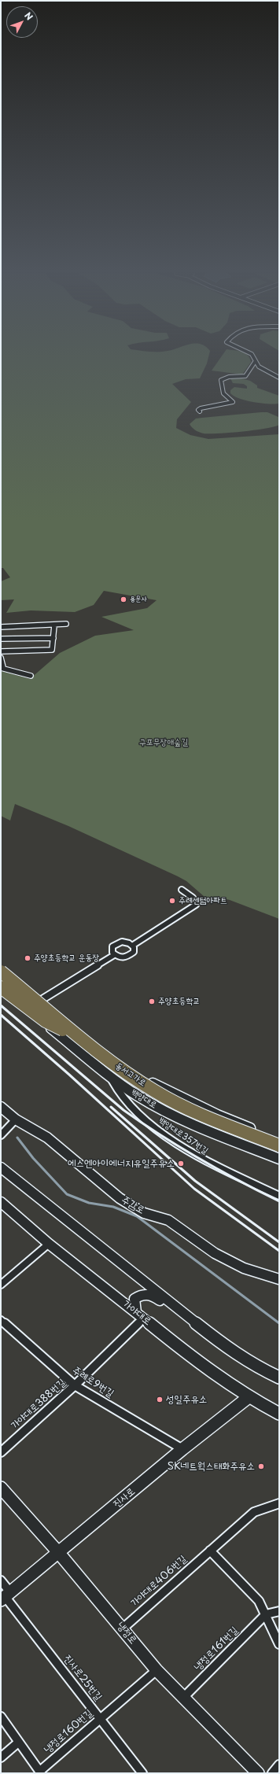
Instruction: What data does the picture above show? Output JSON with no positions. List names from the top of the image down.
{
  "streets": {
    "highway": ["동서고가로"],
    "main road": [
      "백양대로",
      "주감로",
      "가야대로",
      "진사로",
      "냉정로"
    ],
    "street": [
      "백양대로357번길",
      "주례로9번길",
      "가야대로388번길",
      "가야대로406번길",
      "냉정로161번길",
      "진사로25번길",
      "냉정로160번길"
    ]
  },
  "crossings": [
    ["동서고가로", "백양대로"],
    ["백양대로", "백양대로357번길"],
    ["가야대로", "가야대로388번길"],
    ["가야대로", "진사로"],
    ["주례로9번길", "가야대로388번길"],
    ["주례로9번길", "진사로"],
    ["진사로", "냉정로"],
    ["진사로", "진사로25번길"],
    ["가야대로406번길", "냉정로"],
    ["냉정로", "냉정로161번길"],
    ["냉정로", "냉정로160번길"],
    ["진사로25번길", "냉정로160번길"]
  ],
  "parks": ["구포무장애숲길"],
  "places": [
    "용문사",
    "주례센텀아파트",
    "주양초등학교 운동장",
    "주양초등학교",
    "에스엔아이에너지유일주유소",
    "성일주유소",
    "SK네트웍스태화주유소"
  ],
  "north": "top right"
}
